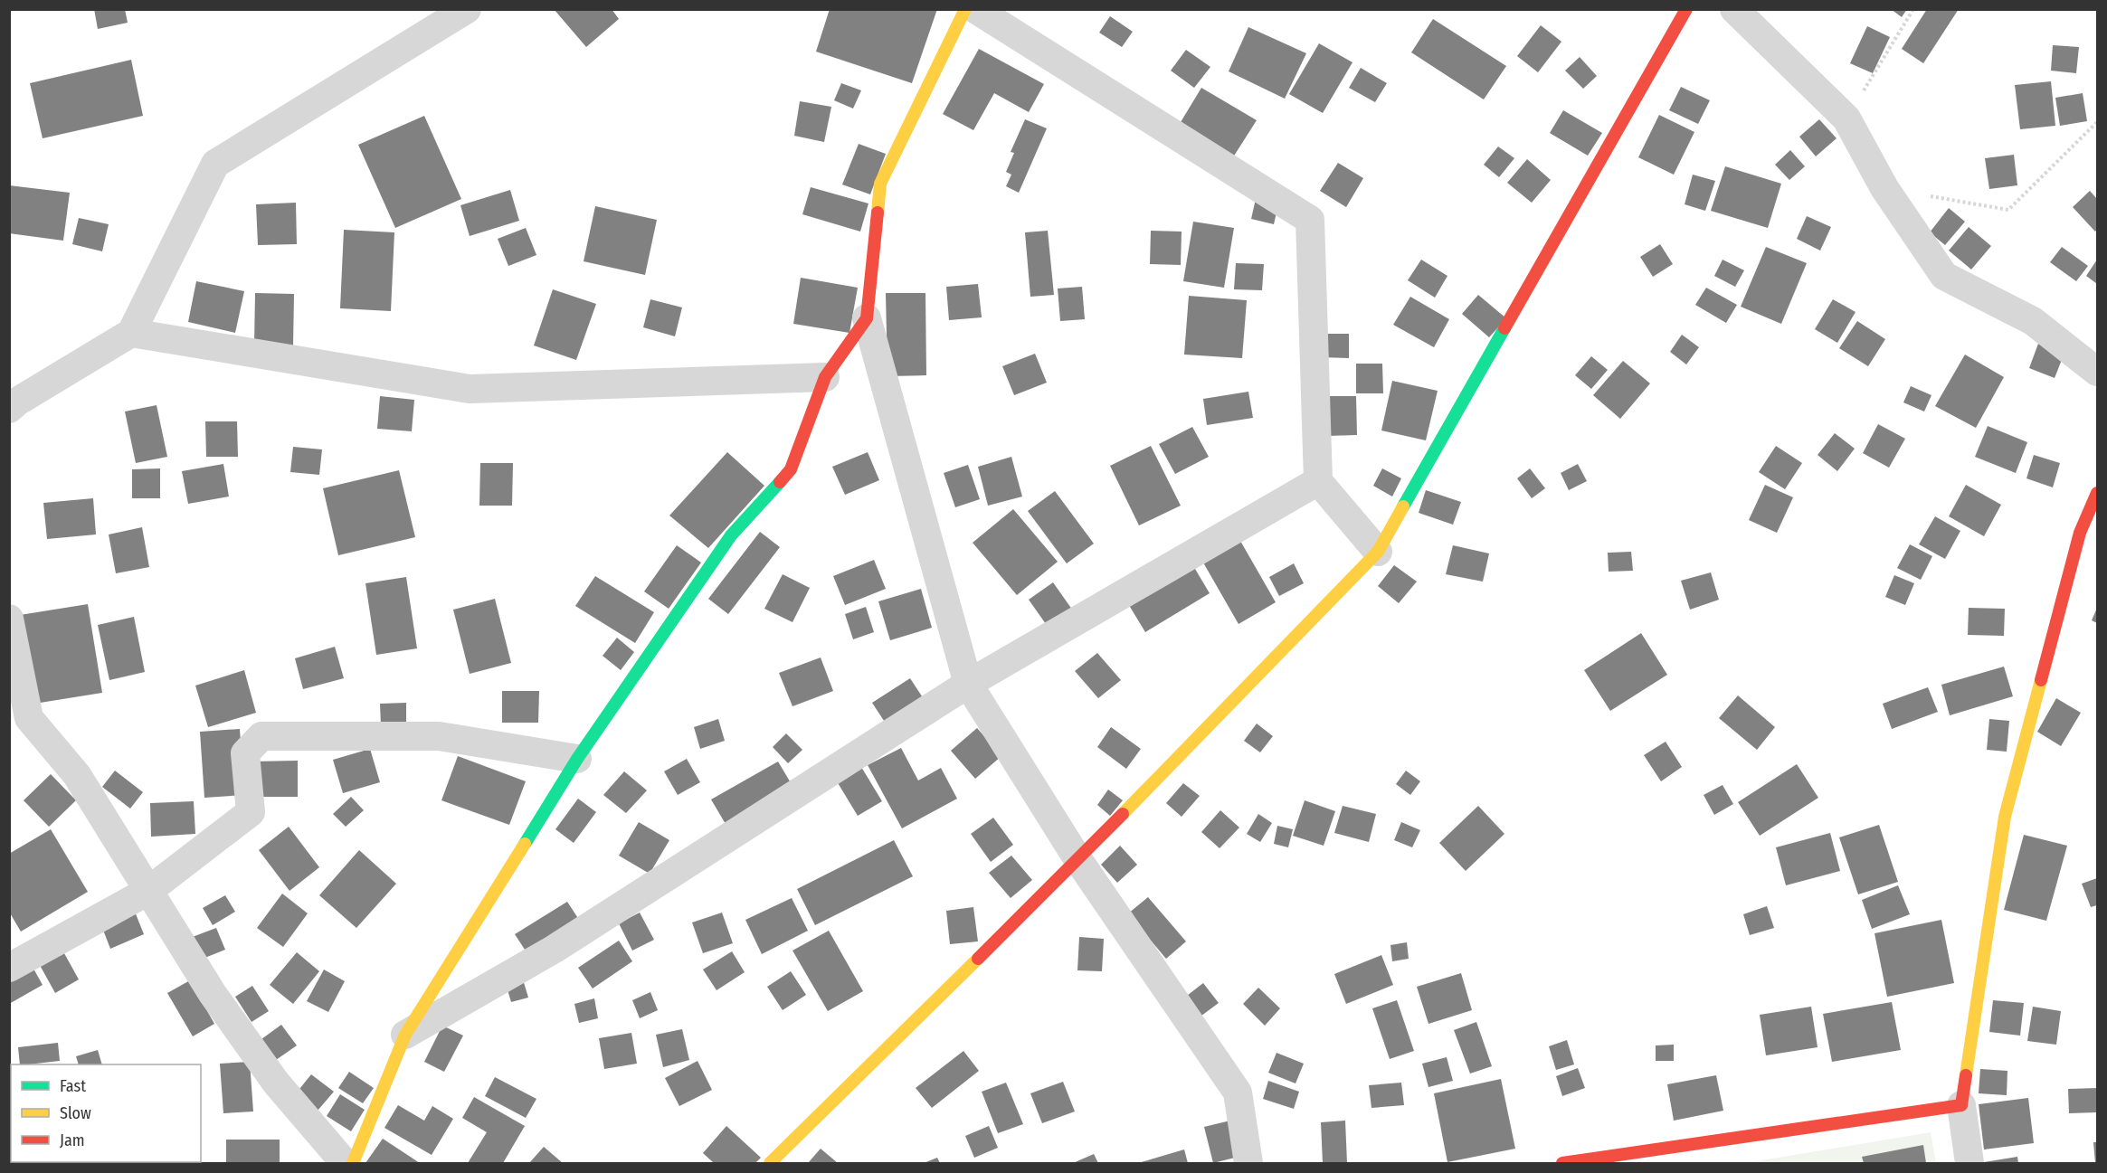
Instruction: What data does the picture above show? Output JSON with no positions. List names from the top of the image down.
{
  "legend": ["Fast", "Slow", "Jam"]
}
